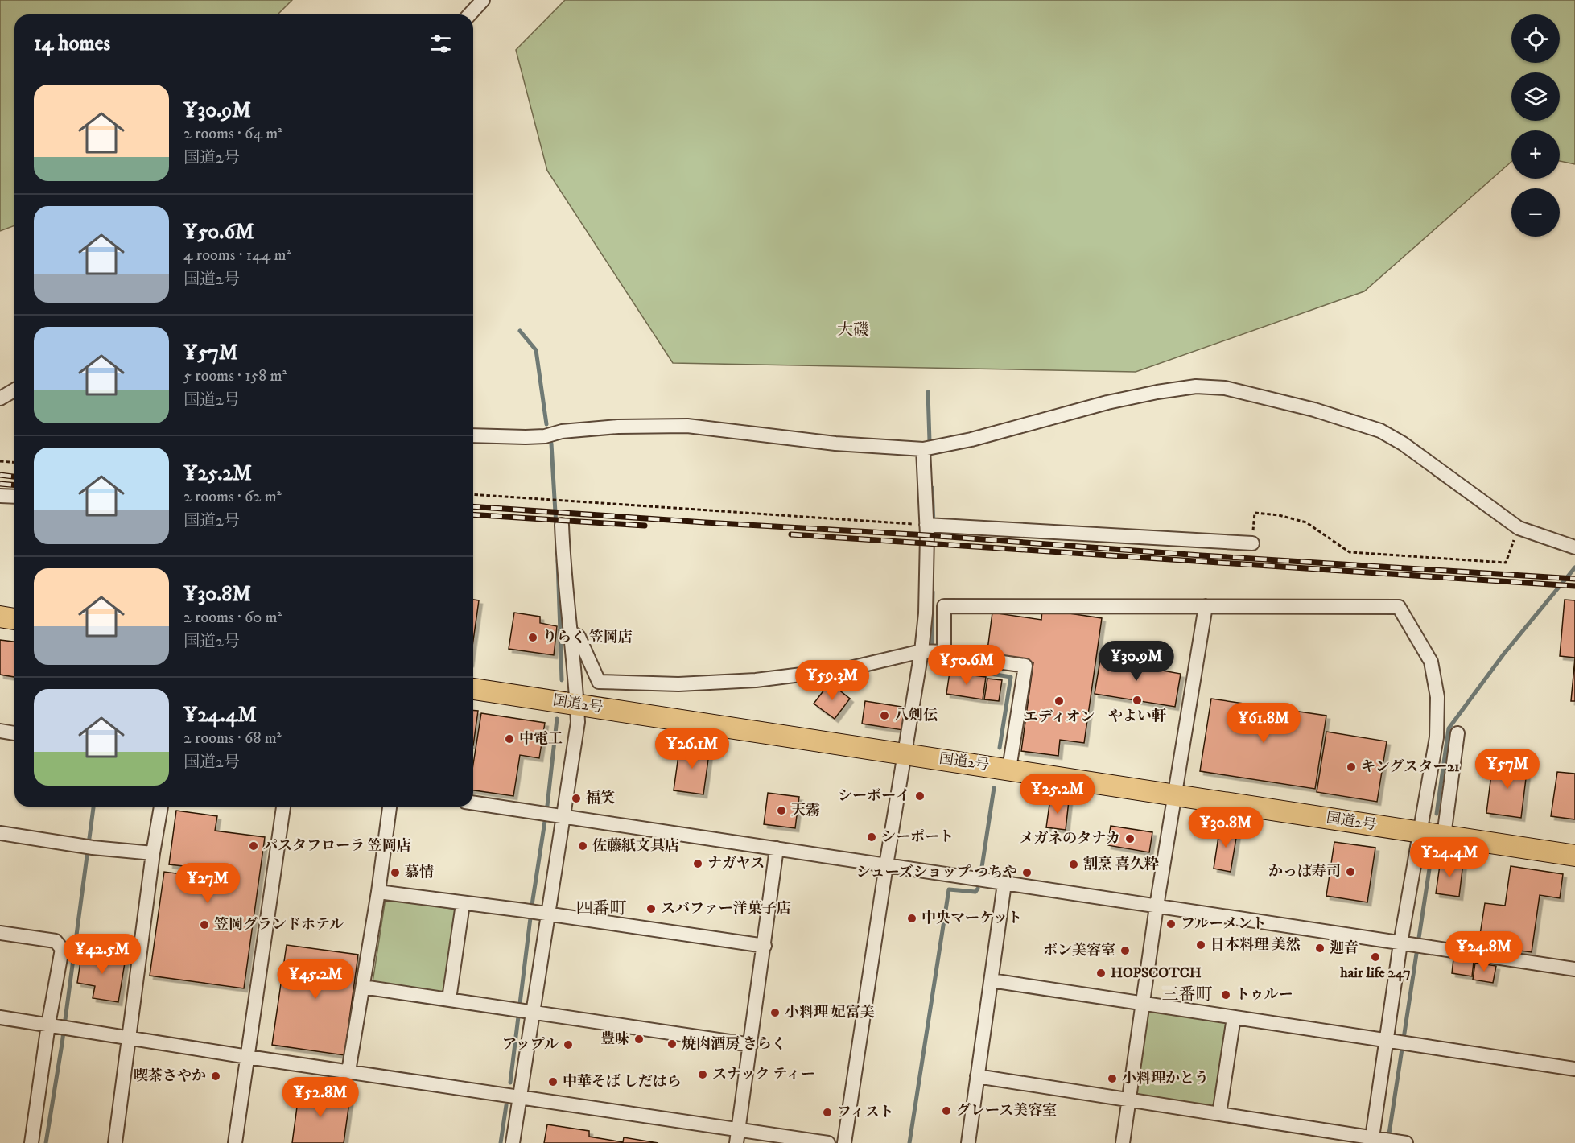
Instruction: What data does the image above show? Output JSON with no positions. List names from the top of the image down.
{
  "streets": {
    "highway": ["国道2号"]
  },
  "districts": ["大磯", "四番町", "三番町"],
  "places": [
    "りらく 笠岡店",
    "やよい軒",
    "エディオン",
    "八剣伝",
    "中電工",
    "キングスター21",
    "シーボーイ",
    "福笑",
    "天霧",
    "シーポート",
    "メガネのタナカ",
    "パスタフローラ 笠岡店",
    "佐藤紙文具店",
    "ナガヤス",
    "割烹 喜久粋",
    "かっぱ寿司",
    "慕情",
    "シューズショップ つちや",
    "スバファー洋菓子店",
    "中央マーケット",
    "フルーメント",
    "笠岡グランドホテル",
    "日本料理 美然",
    "迦音",
    "ボン美容室",
    "hair life 247",
    "HOPSCOTCH",
    "トゥルー",
    "小料理 妃富美",
    "豊味",
    "焼肉酒房 きらく",
    "アップル",
    "スナック ティー",
    "喫茶さやか",
    "小料理かとう",
    "中華そば しだはら",
    "グレース美容室",
    "フィスト"
  ],
  "page": {
    "map_buttons": ["+", "−"],
    "heading": "14 homes",
    "list": [
      {
        "name": "¥30.9M",
        "note": "2 rooms · 64 m² · 国道2号"
      },
      {
        "name": "¥50.6M",
        "note": "4 rooms · 144 m² · 国道2号"
      },
      {
        "name": "¥57M",
        "note": "5 rooms · 158 m² · 国道2号"
      },
      {
        "name": "¥25.2M",
        "note": "2 rooms · 62 m² · 国道2号"
      },
      {
        "name": "¥30.8M",
        "note": "2 rooms · 60 m² · 国道2号"
      },
      {
        "name": "¥24.4M",
        "note": "2 rooms · 68 m² · 国道2号"
      }
    ],
    "price": [
      "¥30.9M",
      "¥50.6M",
      "¥59.3M",
      "¥61.8M",
      "¥26.1M",
      "¥57M",
      "¥25.2M",
      "¥30.8M",
      "¥24.4M",
      "¥27M",
      "¥24.8M",
      "¥42.5M",
      "¥45.2M",
      "¥52.8M"
    ]
  }
}
